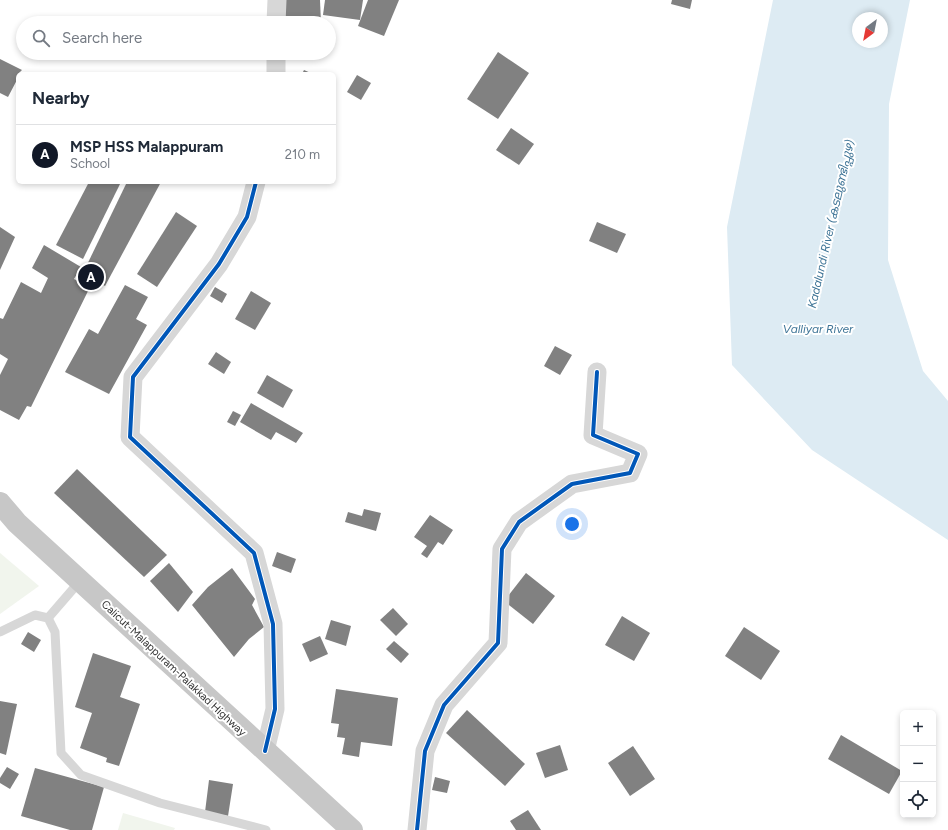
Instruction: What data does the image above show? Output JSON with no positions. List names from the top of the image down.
{
  "streets": {
    "highway": ["Calicut-Malappuram-Palakkad Highway"]
  },
  "water": ["Kadalundi River (കടലുണ്ടിപ്പുഴ)", "Valliyar River"],
  "north": "bottom left",
  "page": {
    "search": "Search here",
    "heading": "Nearby",
    "list": [
      {
        "mark": "A",
        "name": "MSP HSS Malappuram",
        "note": "School",
        "value": "210 m"
      }
    ],
    "pins": "A",
    "map_buttons": ["+", "−"]
  }
}
